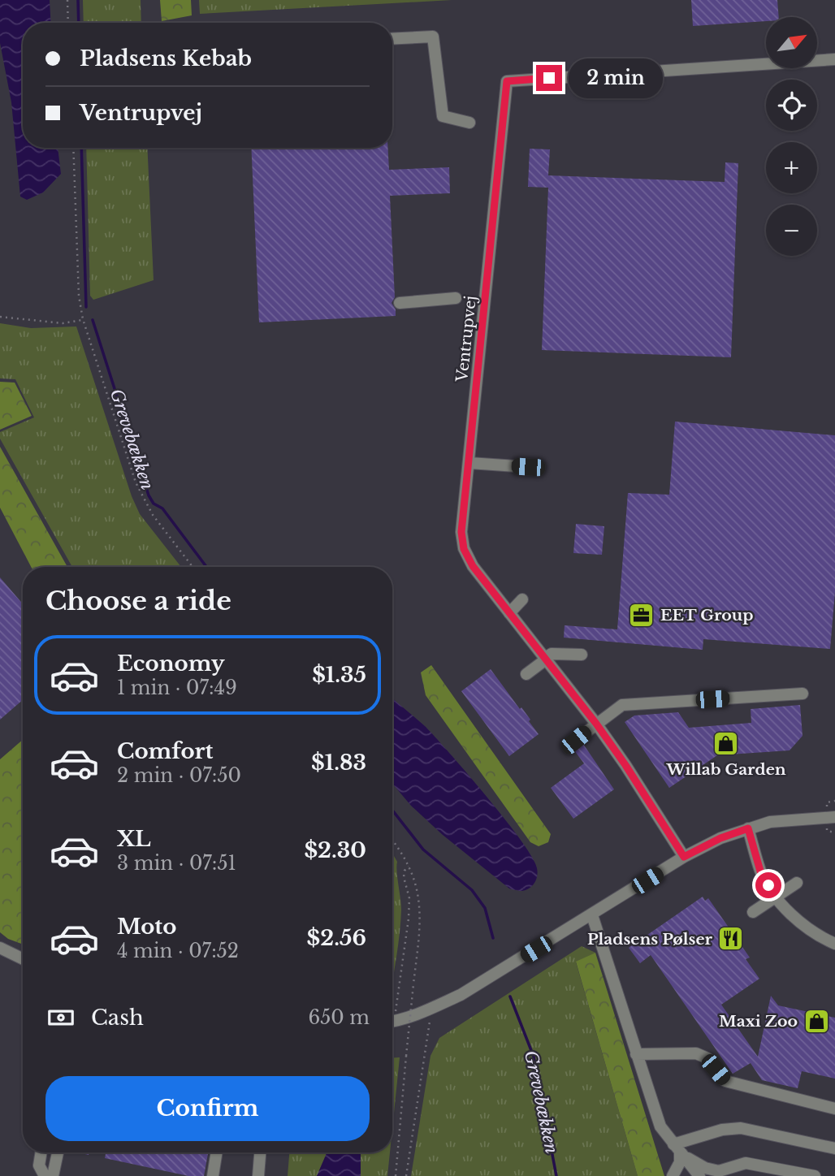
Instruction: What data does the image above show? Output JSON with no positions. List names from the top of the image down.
{
  "streets": {
    "street": ["Ventrupvej"]
  },
  "water": ["Grevebækken"],
  "places": {
    "office": ["EET Group"],
    "shop": ["Willab Garden", "Maxi Zoo"],
    "restaurant": ["Pladsens Pølser"]
  },
  "north": "top right",
  "page": {
    "map_buttons": ["+", "−"],
    "banner": ["Pladsens Kebab", "Ventrupvej"],
    "bubble": "2 min",
    "heading": "Choose a ride",
    "list": [
      {
        "name": "Economy",
        "note": "1 min · 07:49",
        "value": "$1.35"
      },
      {
        "name": "Comfort",
        "note": "2 min · 07:50",
        "value": "$1.83"
      },
      {
        "name": "XL",
        "note": "3 min · 07:51",
        "value": "$2.30"
      },
      {
        "name": "Moto",
        "note": "4 min · 07:52",
        "value": "$2.56"
      }
    ],
    "pay": ["Cash", "650 m"],
    "buttons": "Confirm"
  }
}
